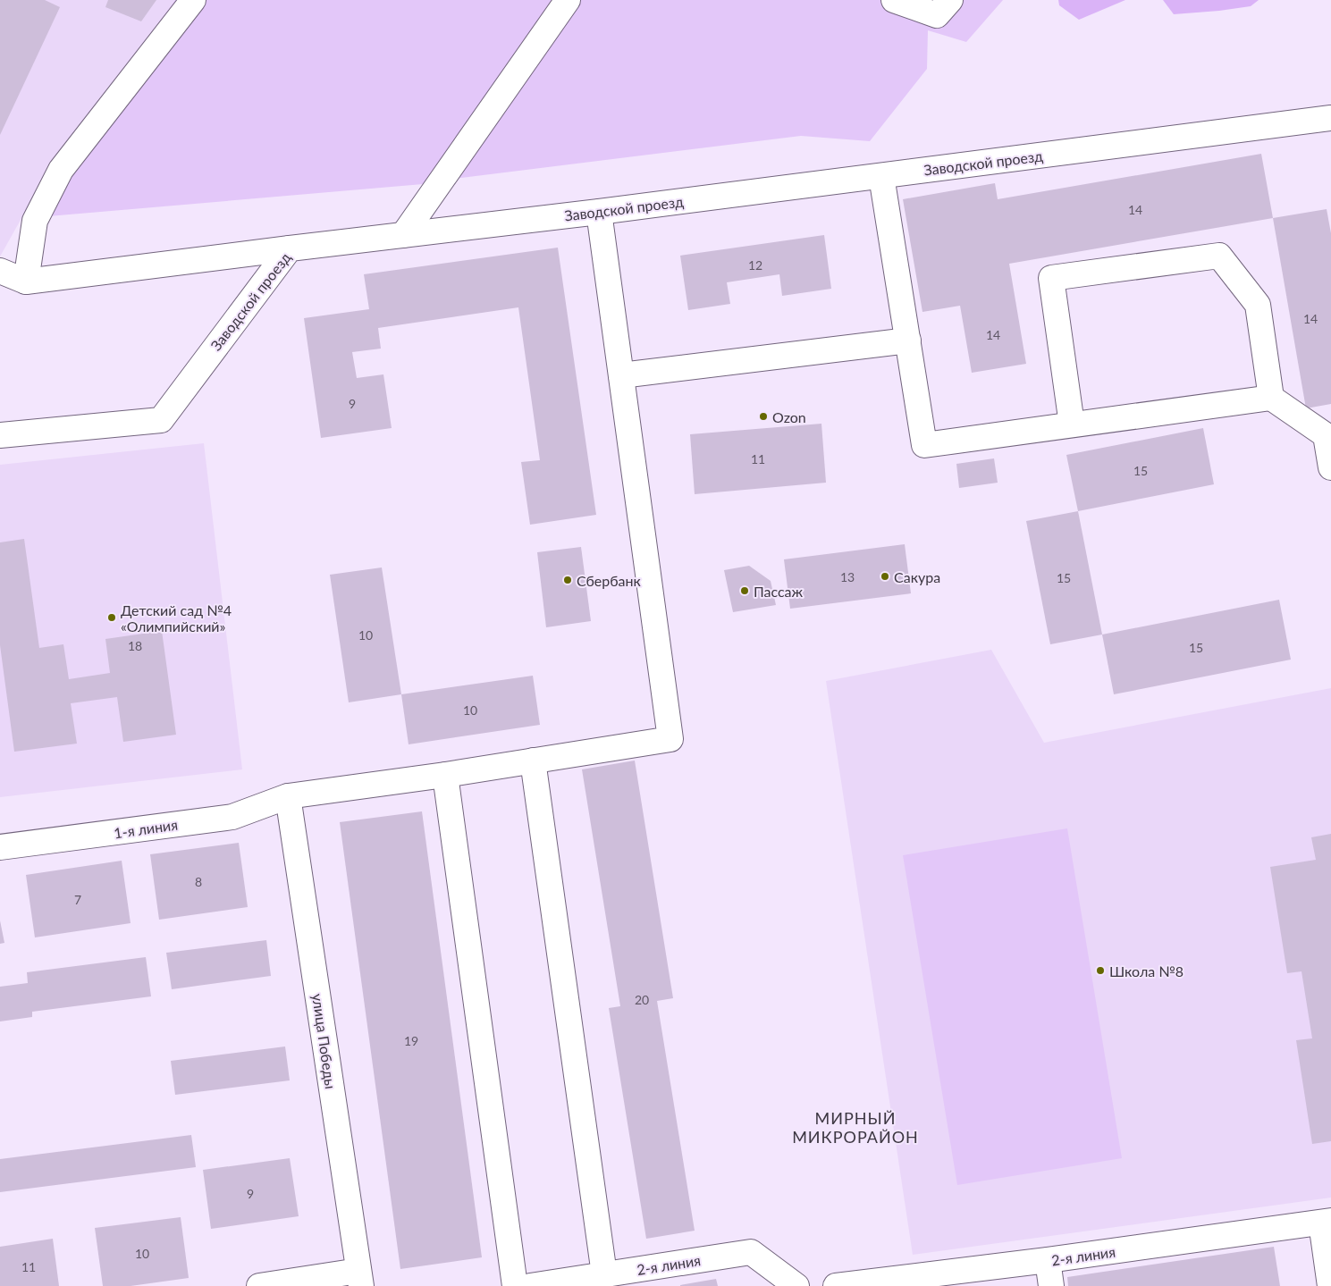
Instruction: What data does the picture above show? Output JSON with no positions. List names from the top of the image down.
{
  "streets": {
    "street": [
      "Заводской проезд",
      "1-я линия",
      "улица Победы",
      "2-я линия"
    ]
  },
  "crossings": [
    ["1-я линия", "улица Победы"]
  ],
  "districts": ["МИРНЫЙ МИКРОРАЙОН"],
  "places": [
    "Ozon",
    "Сакура",
    "Сбербанк",
    "Пассаж",
    "Детский сад №4 «Олимпийский»",
    "Школа №8"
  ],
  "house_numbers": [
    "14",
    "12",
    "14",
    "14",
    "9",
    "11",
    "15",
    "13",
    "15",
    "10",
    "18",
    "15",
    "10",
    "8",
    "7",
    "20",
    "19",
    "9",
    "10",
    "11"
  ]
}
